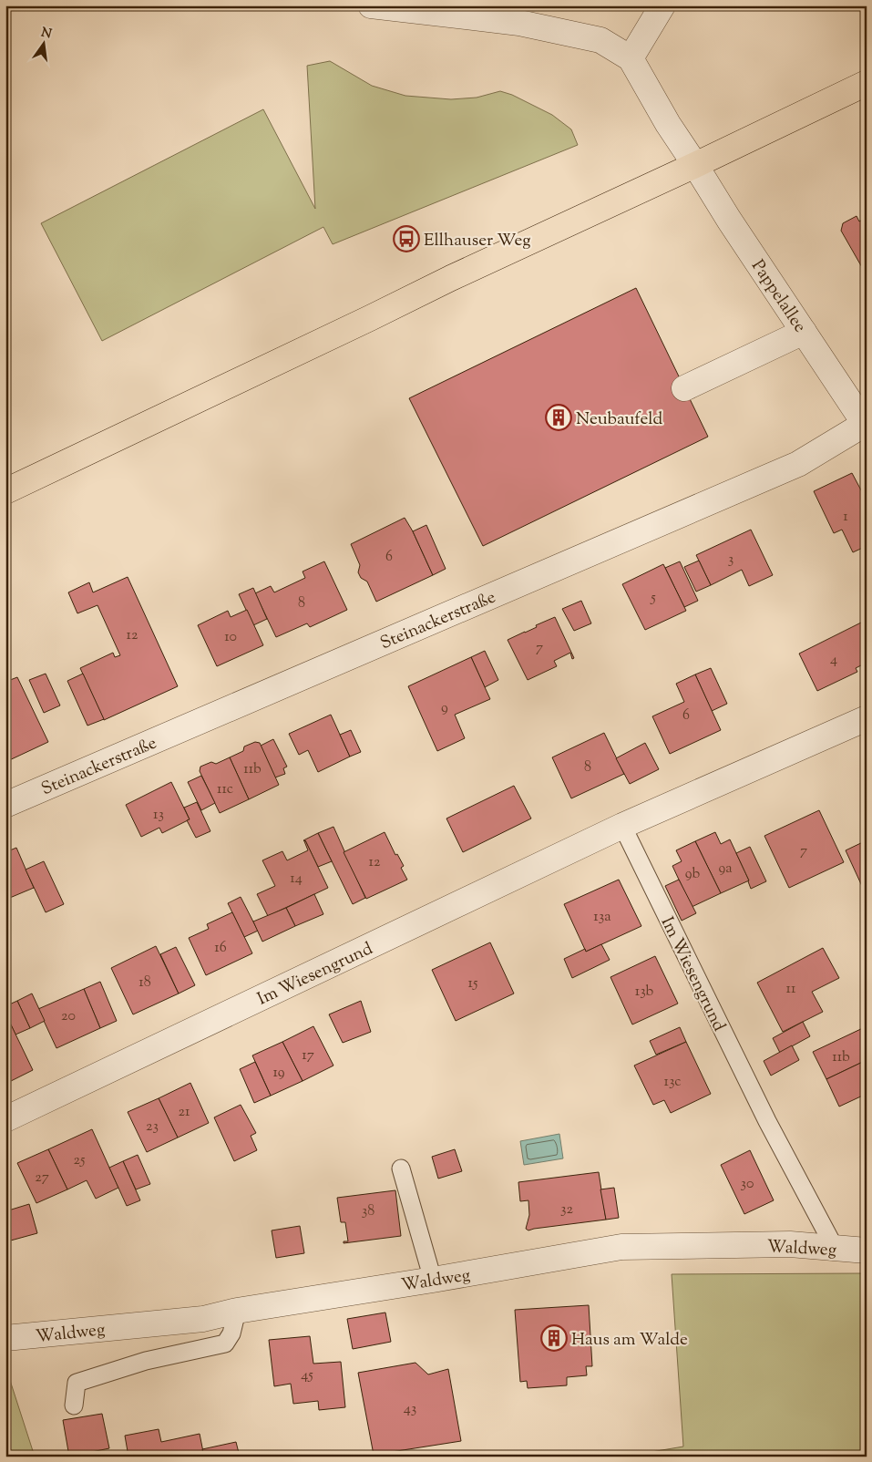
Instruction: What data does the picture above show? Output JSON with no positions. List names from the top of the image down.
{
  "streets": {
    "street": [
      "Pappelallee",
      "Steinackerstraße",
      "Im Wiesengrund",
      "Waldweg"
    ]
  },
  "crossings": [
    ["Pappelallee", "Steinackerstraße"],
    ["Im Wiesengrund", "Waldweg"]
  ],
  "places": {
    "bus stop": ["Ellhauser Weg"],
    "building": ["Neubaufeld", "Haus am Walde"]
  },
  "house_numbers": [
    "1",
    "6",
    "3",
    "5",
    "8",
    "12",
    "10",
    "7",
    "4",
    "9",
    "6",
    "8",
    "11b",
    "11c",
    "13",
    "7",
    "12",
    "9a",
    "9b",
    "14",
    "13a",
    "16",
    "18",
    "15",
    "11",
    "13b",
    "20",
    "17",
    "11b",
    "19",
    "13c",
    "21",
    "23",
    "25",
    "27",
    "30",
    "32",
    "38",
    "45",
    "43"
  ],
  "north": "top"
}
